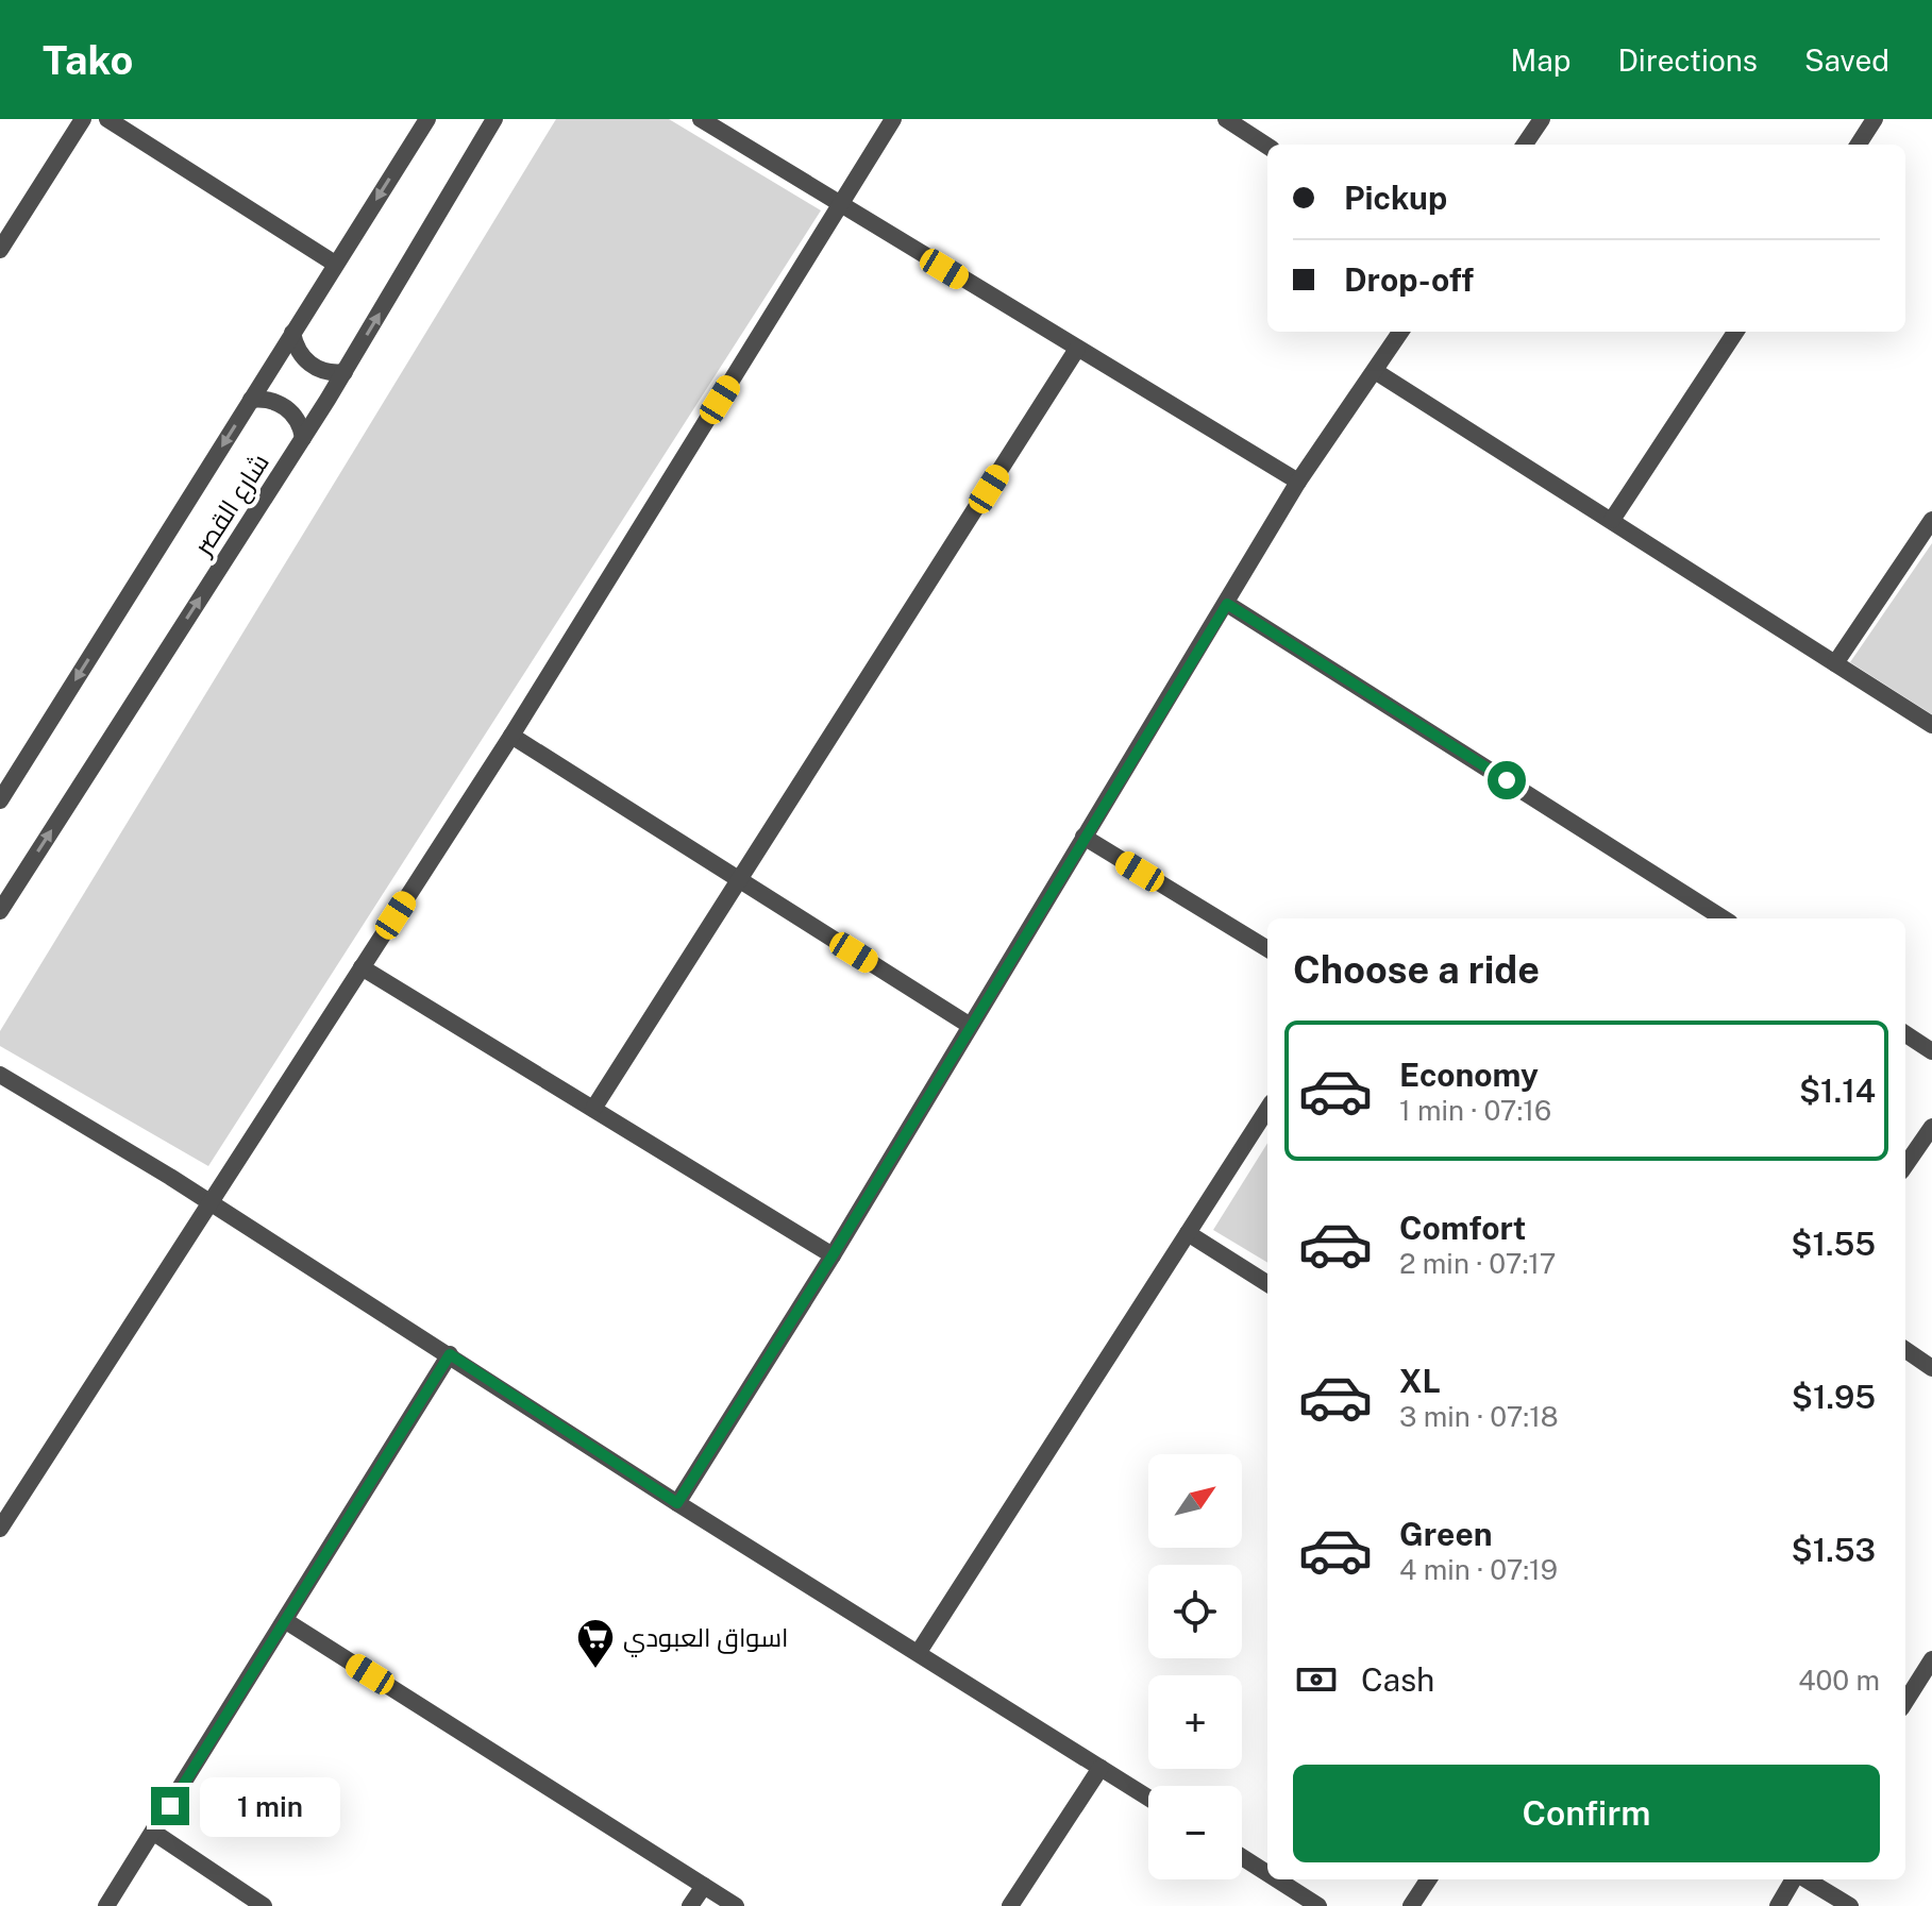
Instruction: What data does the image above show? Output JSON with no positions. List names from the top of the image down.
{
  "streets": {
    "street": ["شارع القصر"]
  },
  "places": {
    "supermarket": ["اسواق العبودي"]
  },
  "north": "top right",
  "page": {
    "header": "Tako",
    "nav": ["Map", "Directions", "Saved"],
    "banner": ["Pickup", "Drop-off"],
    "heading": "Choose a ride",
    "list": [
      {
        "name": "Economy",
        "note": "1 min · 07:16",
        "value": "$1.14"
      },
      {
        "name": "Comfort",
        "note": "2 min · 07:17",
        "value": "$1.55"
      },
      {
        "name": "XL",
        "note": "3 min · 07:18",
        "value": "$1.95"
      },
      {
        "name": "Green",
        "note": "4 min · 07:19",
        "value": "$1.53"
      }
    ],
    "map_buttons": ["+", "−"],
    "pay": ["Cash", "400 m"],
    "buttons": "Confirm",
    "bubble": "1 min"
  }
}
